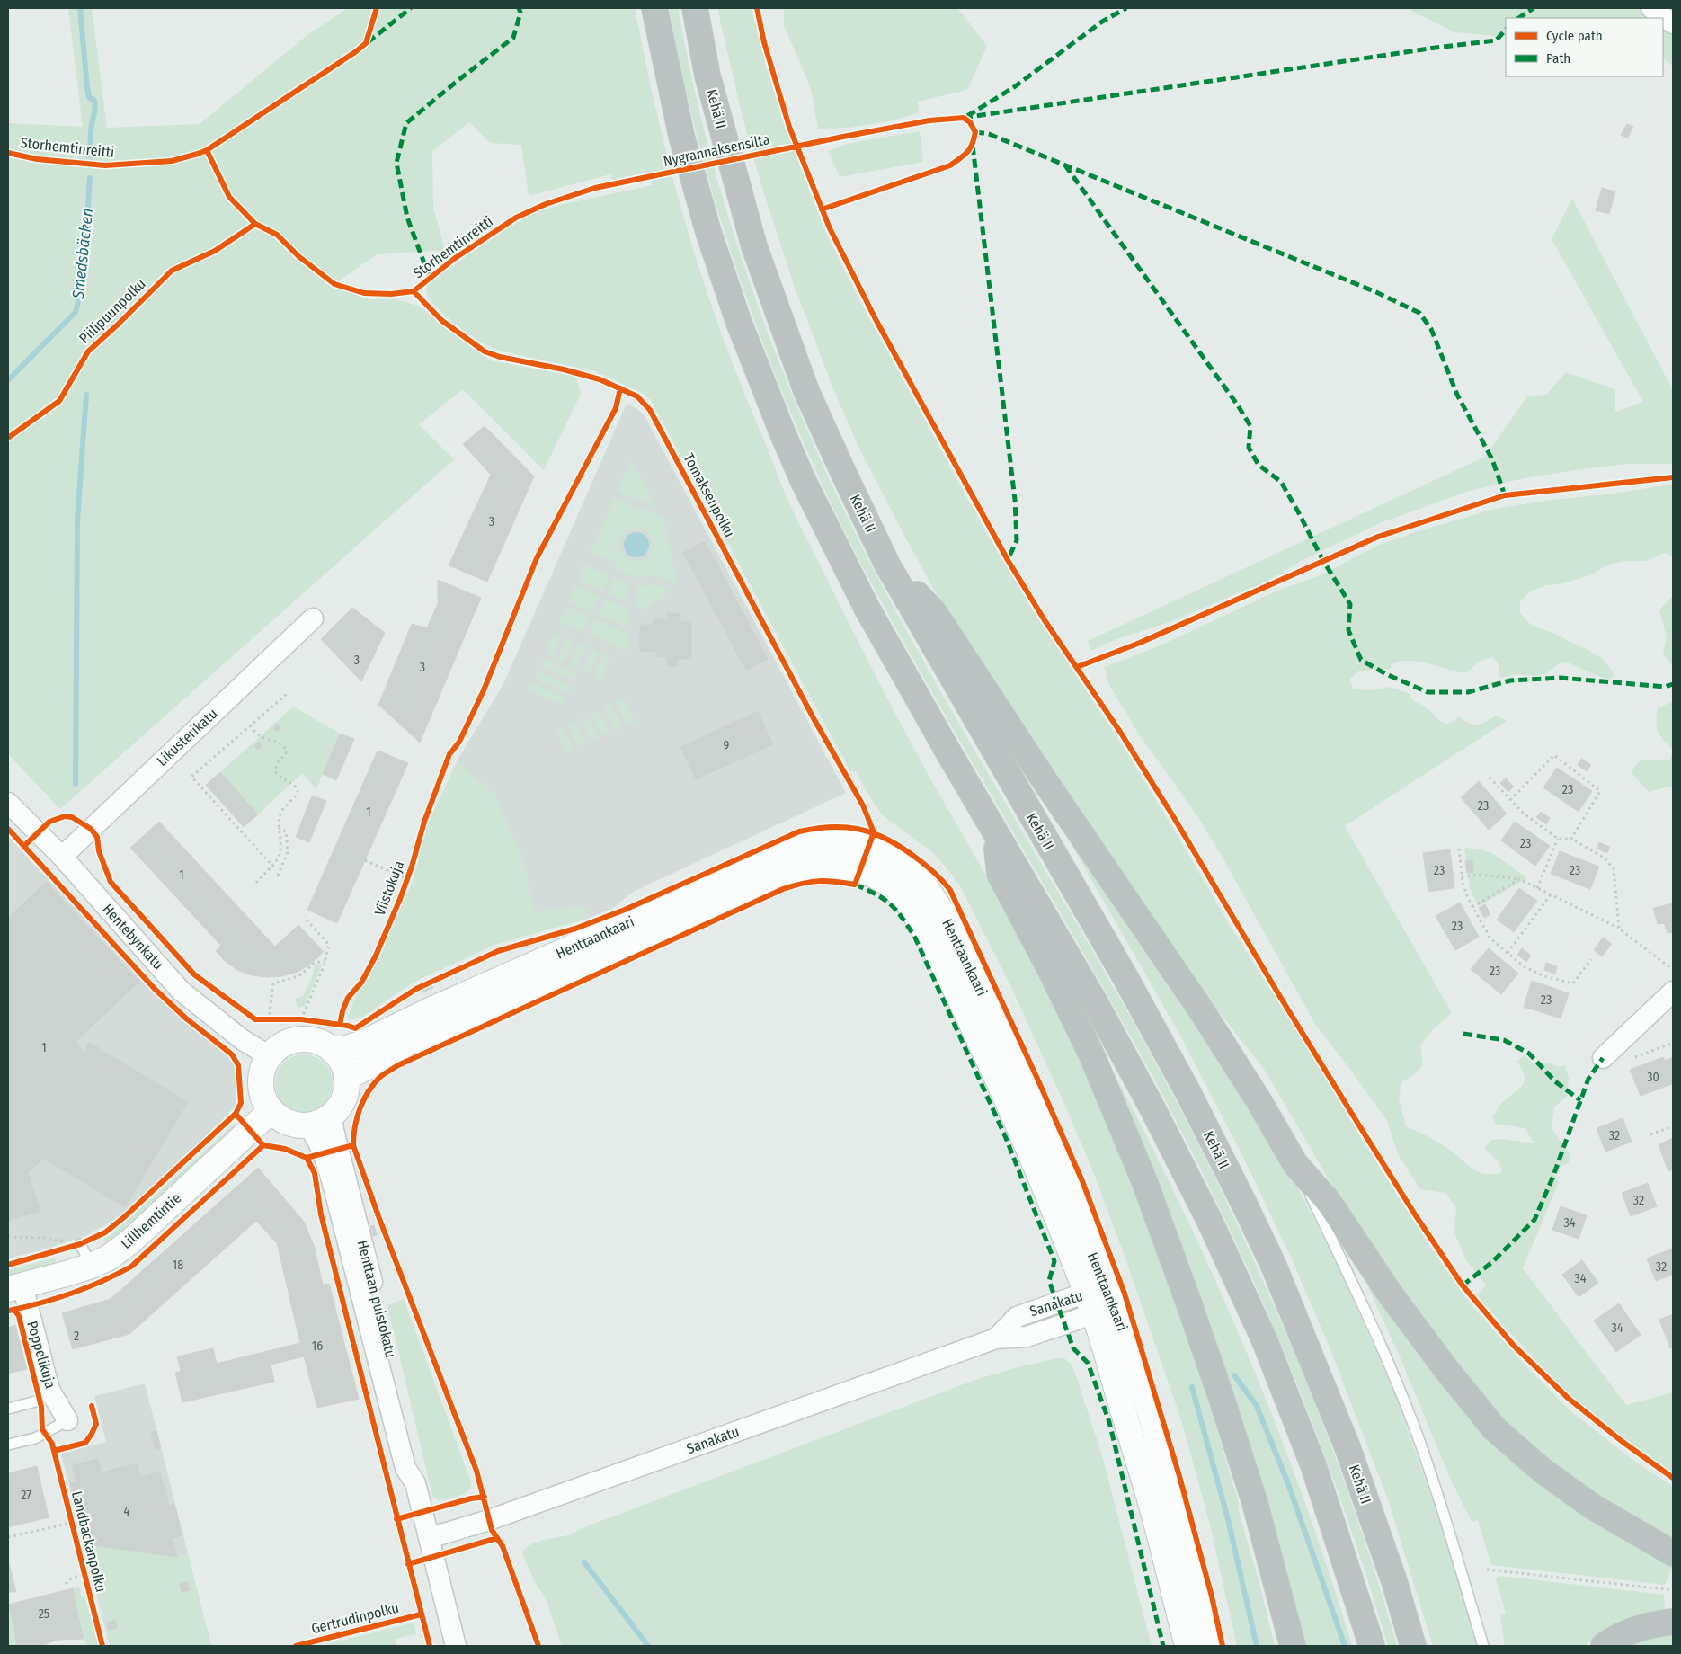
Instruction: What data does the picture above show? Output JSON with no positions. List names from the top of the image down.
{
  "streets": {
    "highway": ["Kehä II"],
    "main road": ["Henttaankaari", "Lillhemtintie"],
    "street": [
      "Likusterikatu",
      "Hentebynkatu",
      "Henttaan puistokatu",
      "Sanakatu",
      "Poppelikuja"
    ],
    "cycle path": [
      "Storhemtinreitti",
      "Nygrannaksensilta",
      "Piilipuunpolku",
      "Tomaksenpolku",
      "Viistokuja",
      "Landbackanpolku",
      "Gertrudinpolku"
    ]
  },
  "crossings": [
    ["Likusterikatu", "Hentebynkatu"],
    ["Hentebynkatu", "Henttaankaari"],
    ["Hentebynkatu", "Lillhemtintie"],
    ["Hentebynkatu", "Henttaan puistokatu"],
    ["Henttaankaari", "Lillhemtintie"],
    ["Henttaankaari", "Henttaan puistokatu"],
    ["Henttaankaari", "Sanakatu"],
    ["Lillhemtintie", "Henttaan puistokatu"],
    ["Lillhemtintie", "Poppelikuja"],
    ["Henttaan puistokatu", "Sanakatu"]
  ],
  "water": ["Smedsbäcken"],
  "house_numbers": [
    "3",
    "3",
    "3",
    "9",
    "23",
    "23",
    "1",
    "23",
    "23",
    "23",
    "1",
    "23",
    "23",
    "23",
    "1",
    "30",
    "32",
    "32",
    "34",
    "18",
    "32",
    "34",
    "34",
    "2",
    "16",
    "27",
    "4",
    "25"
  ],
  "legend": ["Cycle path", "Path"]
}
